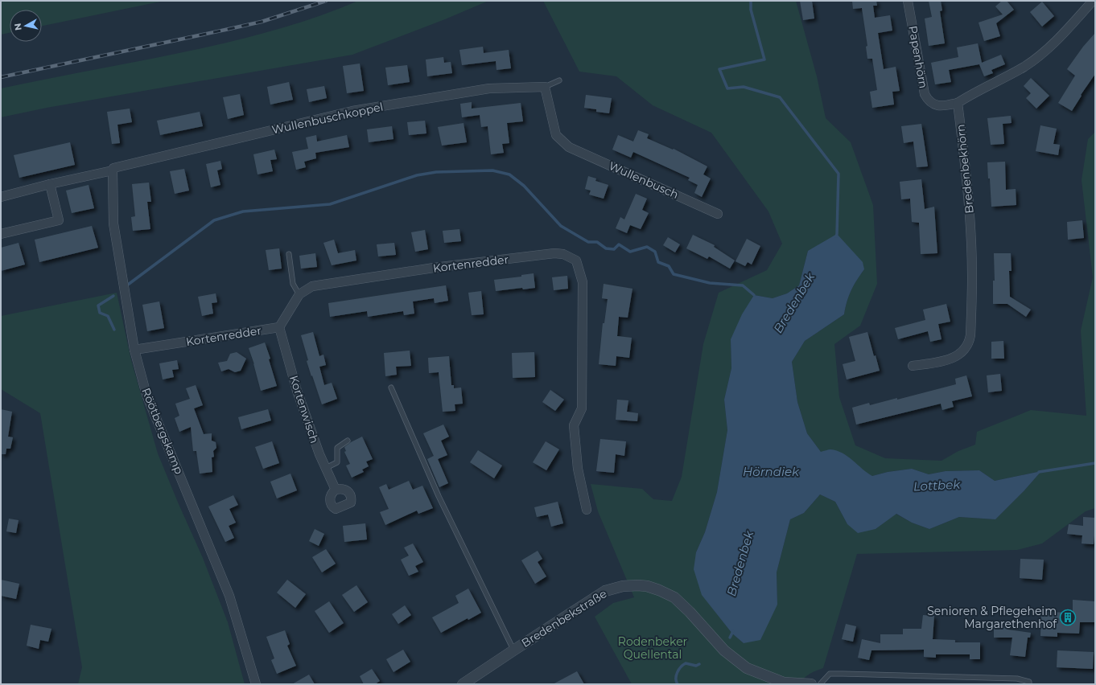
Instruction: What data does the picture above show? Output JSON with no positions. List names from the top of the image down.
{
  "streets": {
    "street": [
      "Papenhörn",
      "Wullenbuschkoppel",
      "Bredenbekhörn",
      "Wullenbusch",
      "Kortenredder",
      "Kortenwisch",
      "Röötbergskamp",
      "Bredenbekstraße"
    ]
  },
  "crossings": [
    ["Papenhörn", "Bredenbekhörn"],
    ["Wullenbuschkoppel", "Wullenbusch"],
    ["Wullenbuschkoppel", "Röötbergskamp"],
    ["Kortenredder", "Kortenwisch"],
    ["Kortenredder", "Röötbergskamp"]
  ],
  "water": ["Bredenbek", "Hörndiek", "Lottbek"],
  "parks": ["Rodenbeker Quellental"],
  "places": {
    "building": ["Senioren & Pflegeheim Margarethenhof"]
  },
  "north": "left"
}
